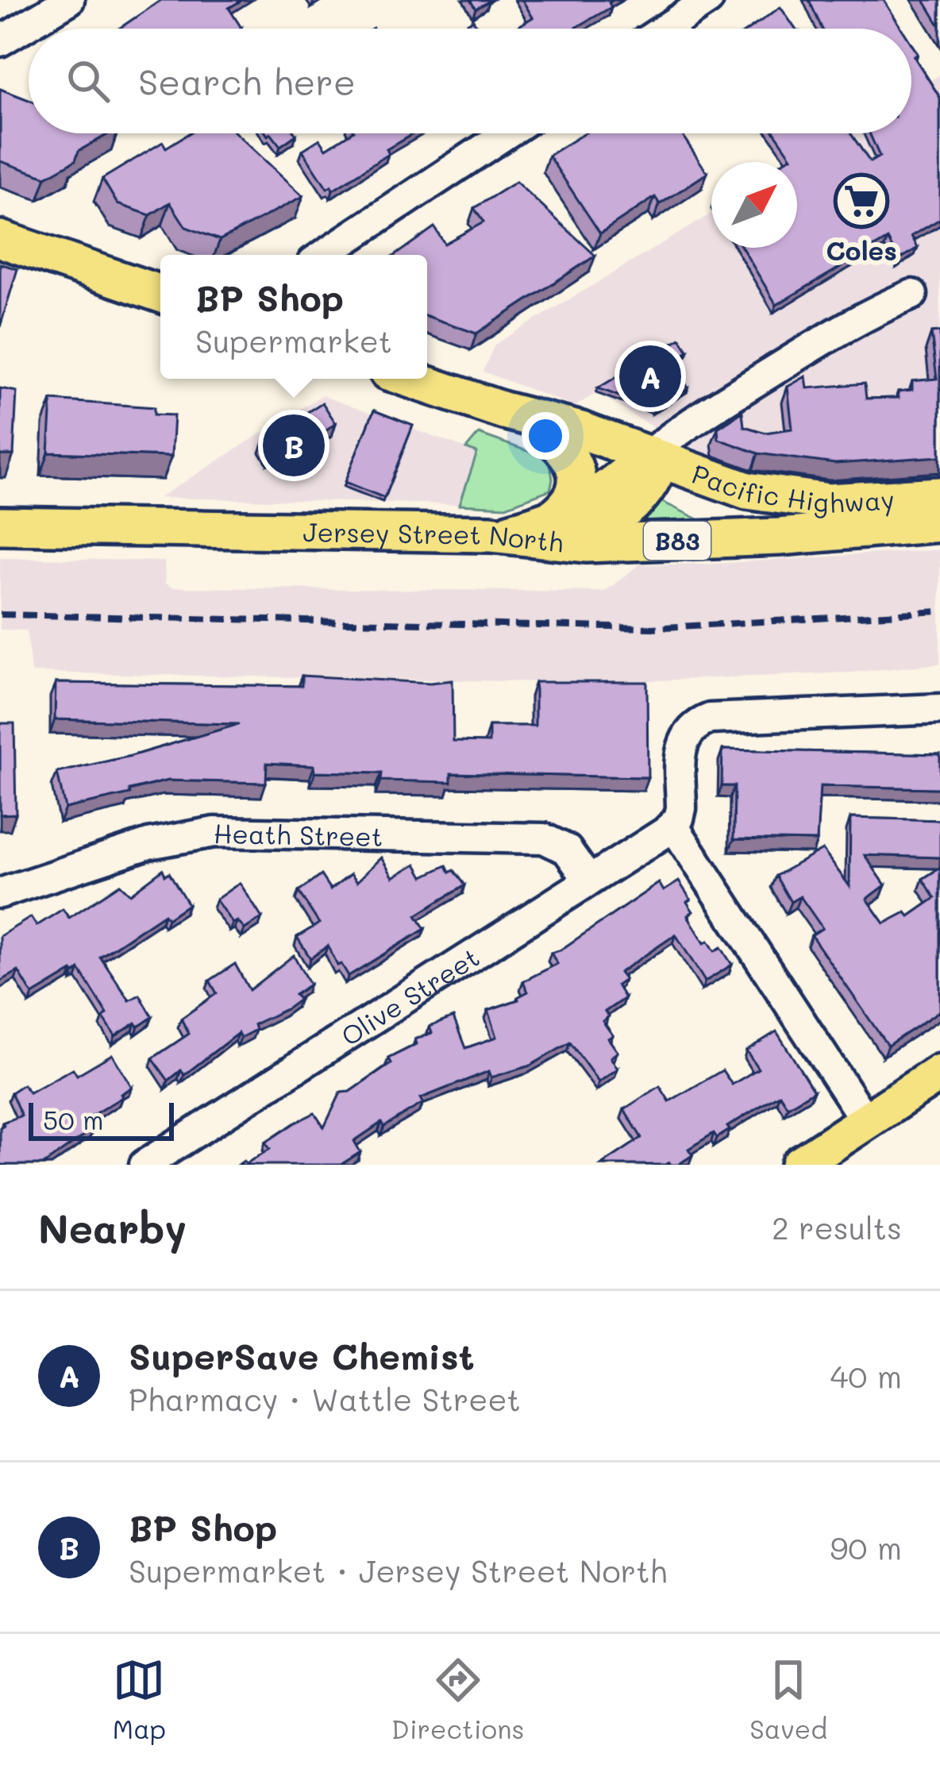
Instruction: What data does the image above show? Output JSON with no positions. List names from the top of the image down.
{
  "streets": {
    "main road": ["Pacific Highway", "Jersey Street North", "B83"],
    "street": ["Heath Street", "Olive Street"]
  },
  "crossings": [
    ["Pacific Highway", "Jersey Street North"],
    ["Pacific Highway", "B83"],
    ["Jersey Street North", "B83"],
    ["Heath Street", "Olive Street"]
  ],
  "places": {
    "supermarket": ["Coles"]
  },
  "scale_bar": "50 m",
  "north": "top right",
  "page": {
    "search": "Search here",
    "popup": ["BP Shop", "Supermarket"],
    "pins": ["A", "B"],
    "scale": "50 m",
    "heading": ["Nearby", "2 results"],
    "list": [
      {
        "mark": "A",
        "name": "SuperSave Chemist",
        "note": "Pharmacy · Wattle Street",
        "value": "40 m"
      },
      {
        "mark": "B",
        "name": "BP Shop",
        "note": "Supermarket · Jersey Street North",
        "value": "90 m"
      }
    ],
    "nav": ["Map", "Directions", "Saved"]
  }
}
